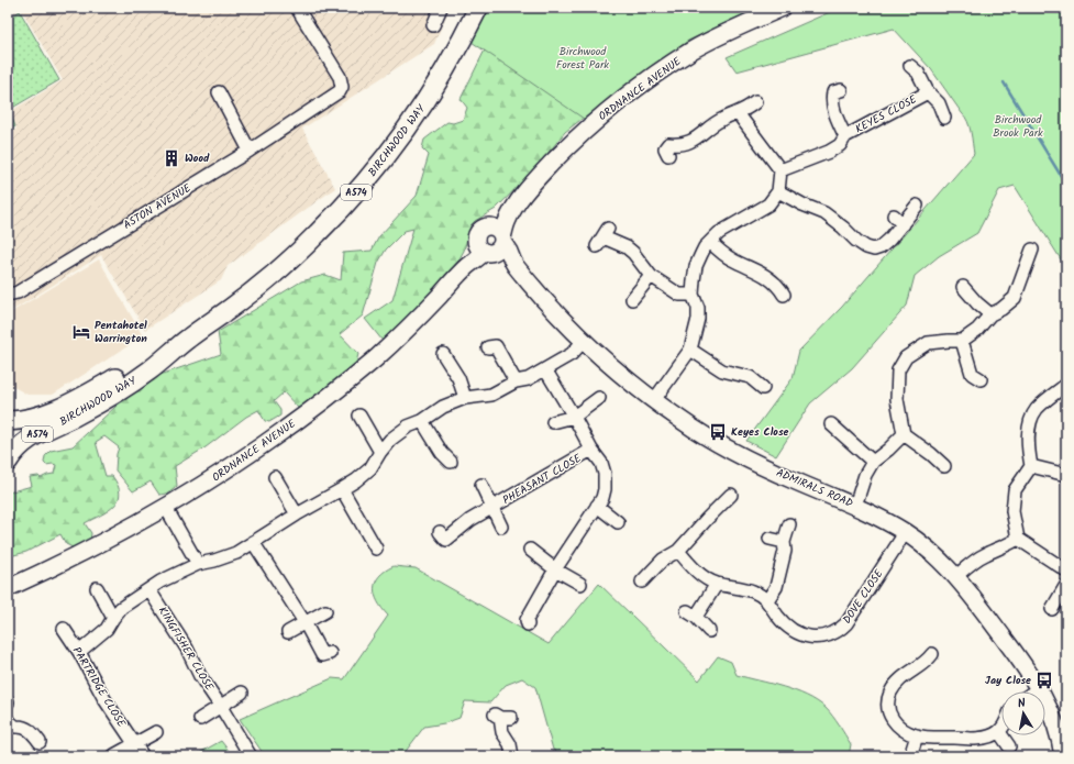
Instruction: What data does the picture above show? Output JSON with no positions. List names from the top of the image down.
{
  "streets": {
    "main road": ["BIRCHWOOD WAY", "A574"],
    "street": [
      "ORDNANCE AVENUE",
      "KEYES CLOSE",
      "ASTON AVENUE",
      "PHEASANT CLOSE",
      "ADMIRALS ROAD",
      "DOVE CLOSE",
      "KINGFISHER CLOSE",
      "PARTRIDGE CLOSE"
    ]
  },
  "crossings": [
    ["ORDNANCE AVENUE", "ADMIRALS ROAD"],
    ["ADMIRALS ROAD", "DOVE CLOSE"]
  ],
  "parks": ["Birchwood Forest Park", "Birchwood Brook Park"],
  "places": {
    "building": ["Wood"],
    "hotel": ["Pentahotel Warrington"],
    "bus stop": ["Keyes Close", "Jay Close"]
  },
  "north": "top"
}
